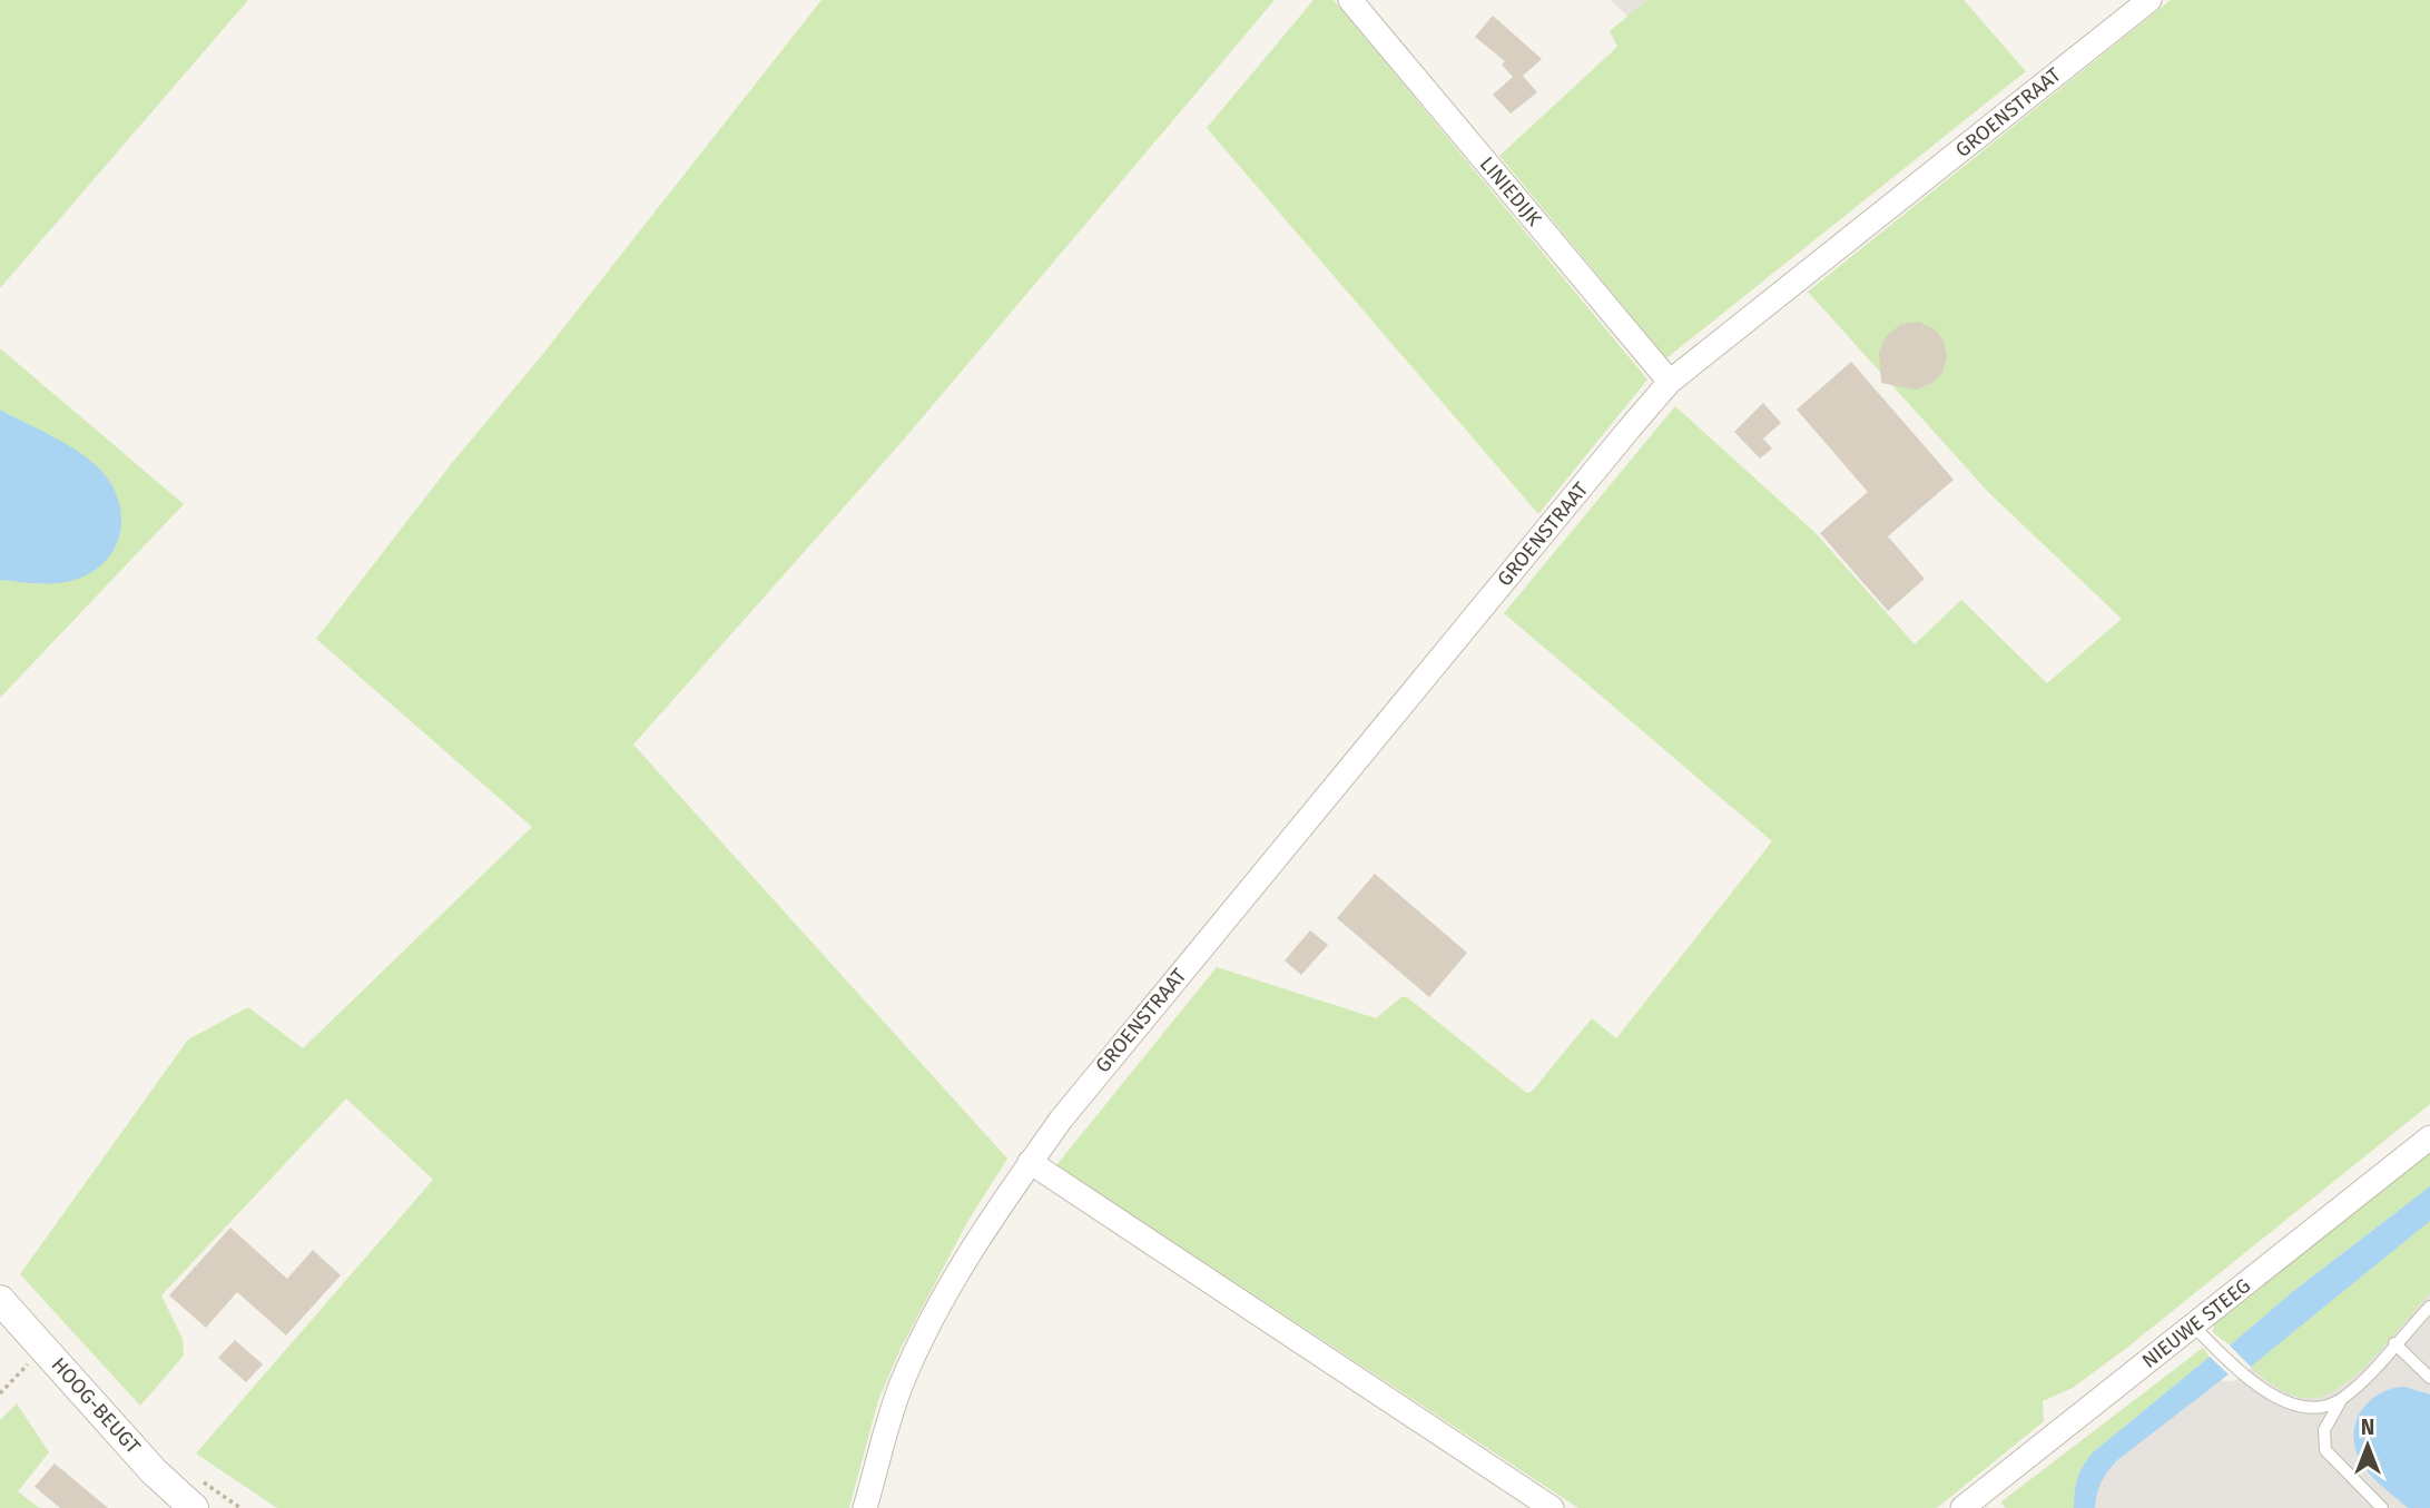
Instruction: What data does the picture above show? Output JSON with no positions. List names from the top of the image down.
{
  "streets": {
    "street": [
      "GROENSTRAAT",
      "LINIEDIJK",
      "NIEUWE STEEG",
      "HOOG-BEUGT"
    ]
  },
  "crossings": [
    ["GROENSTRAAT", "LINIEDIJK"]
  ],
  "north": "top"
}
